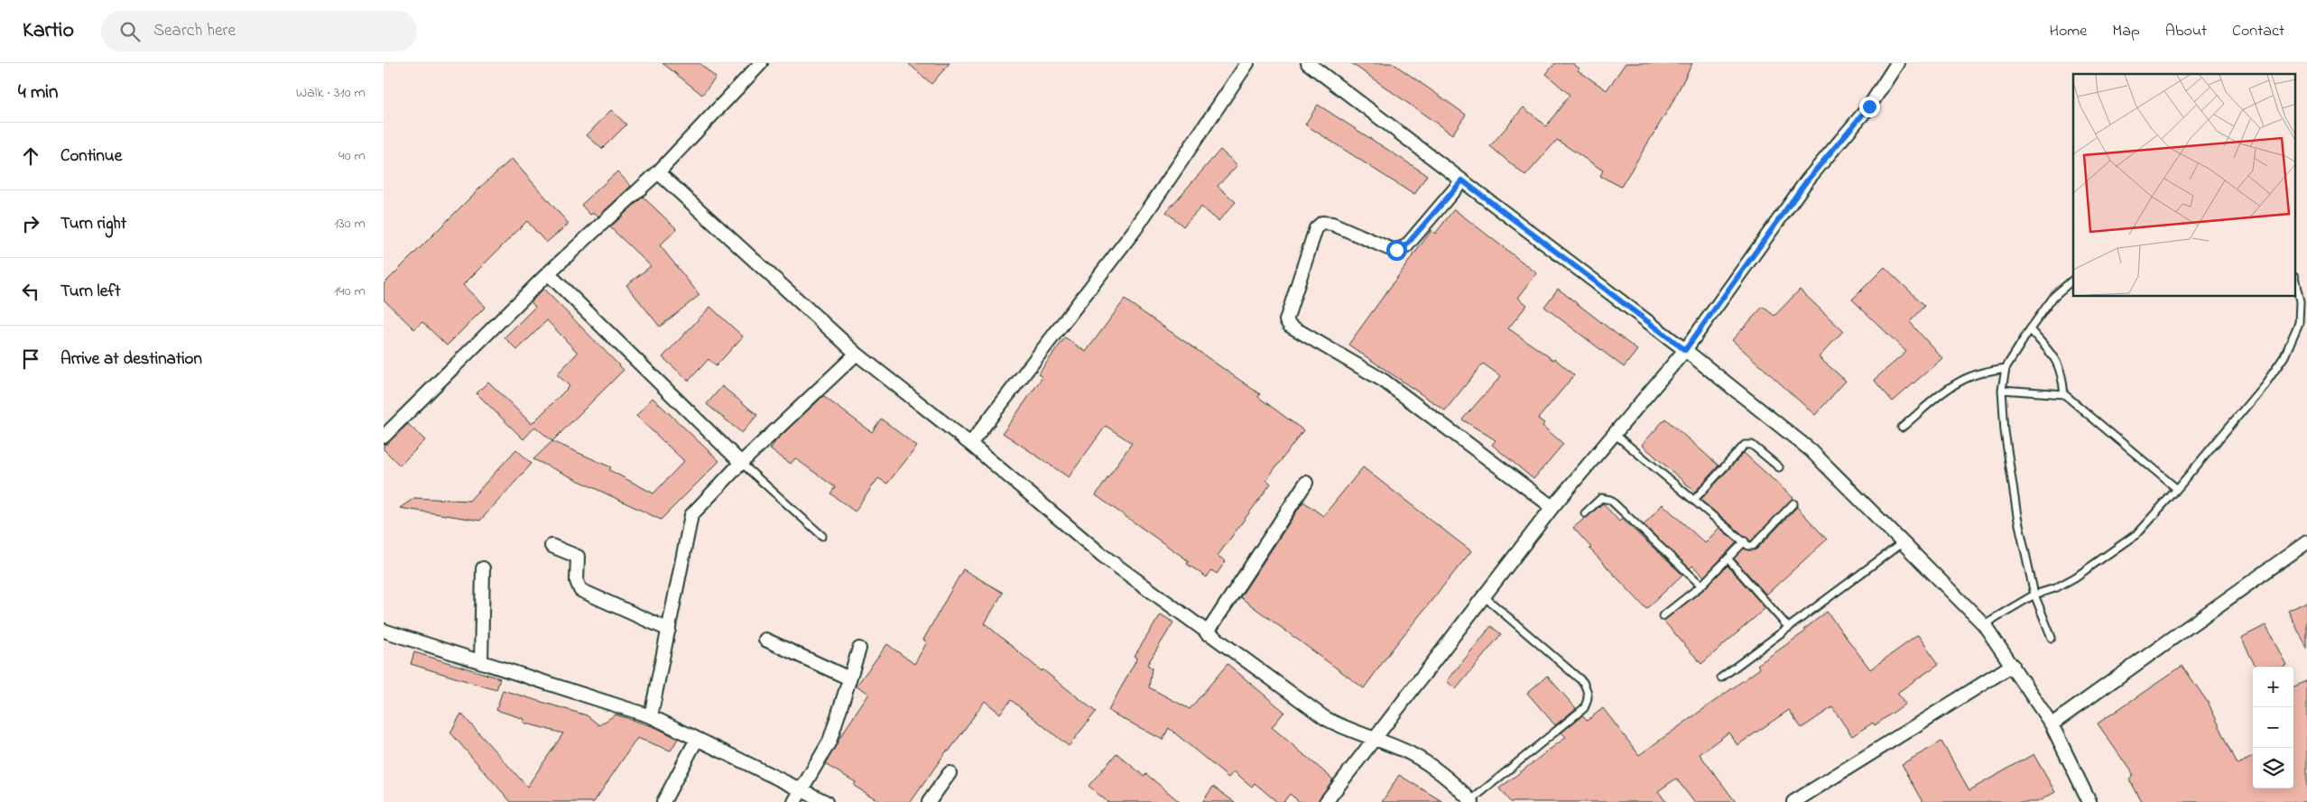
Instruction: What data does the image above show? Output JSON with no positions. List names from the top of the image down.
{
  "page": {
    "header": "Kartio",
    "search": "Search here",
    "nav": [
      "Home",
      "Map",
      "About",
      "Contact"
    ],
    "heading": ["4 min", "Walk · 310 m"],
    "list": [
      ["Continue", "40 m"],
      ["Turn right", "130 m"],
      ["Turn left", "140 m"],
      "Arrive at destination"
    ],
    "map_buttons": ["+", "−"]
  }
}
